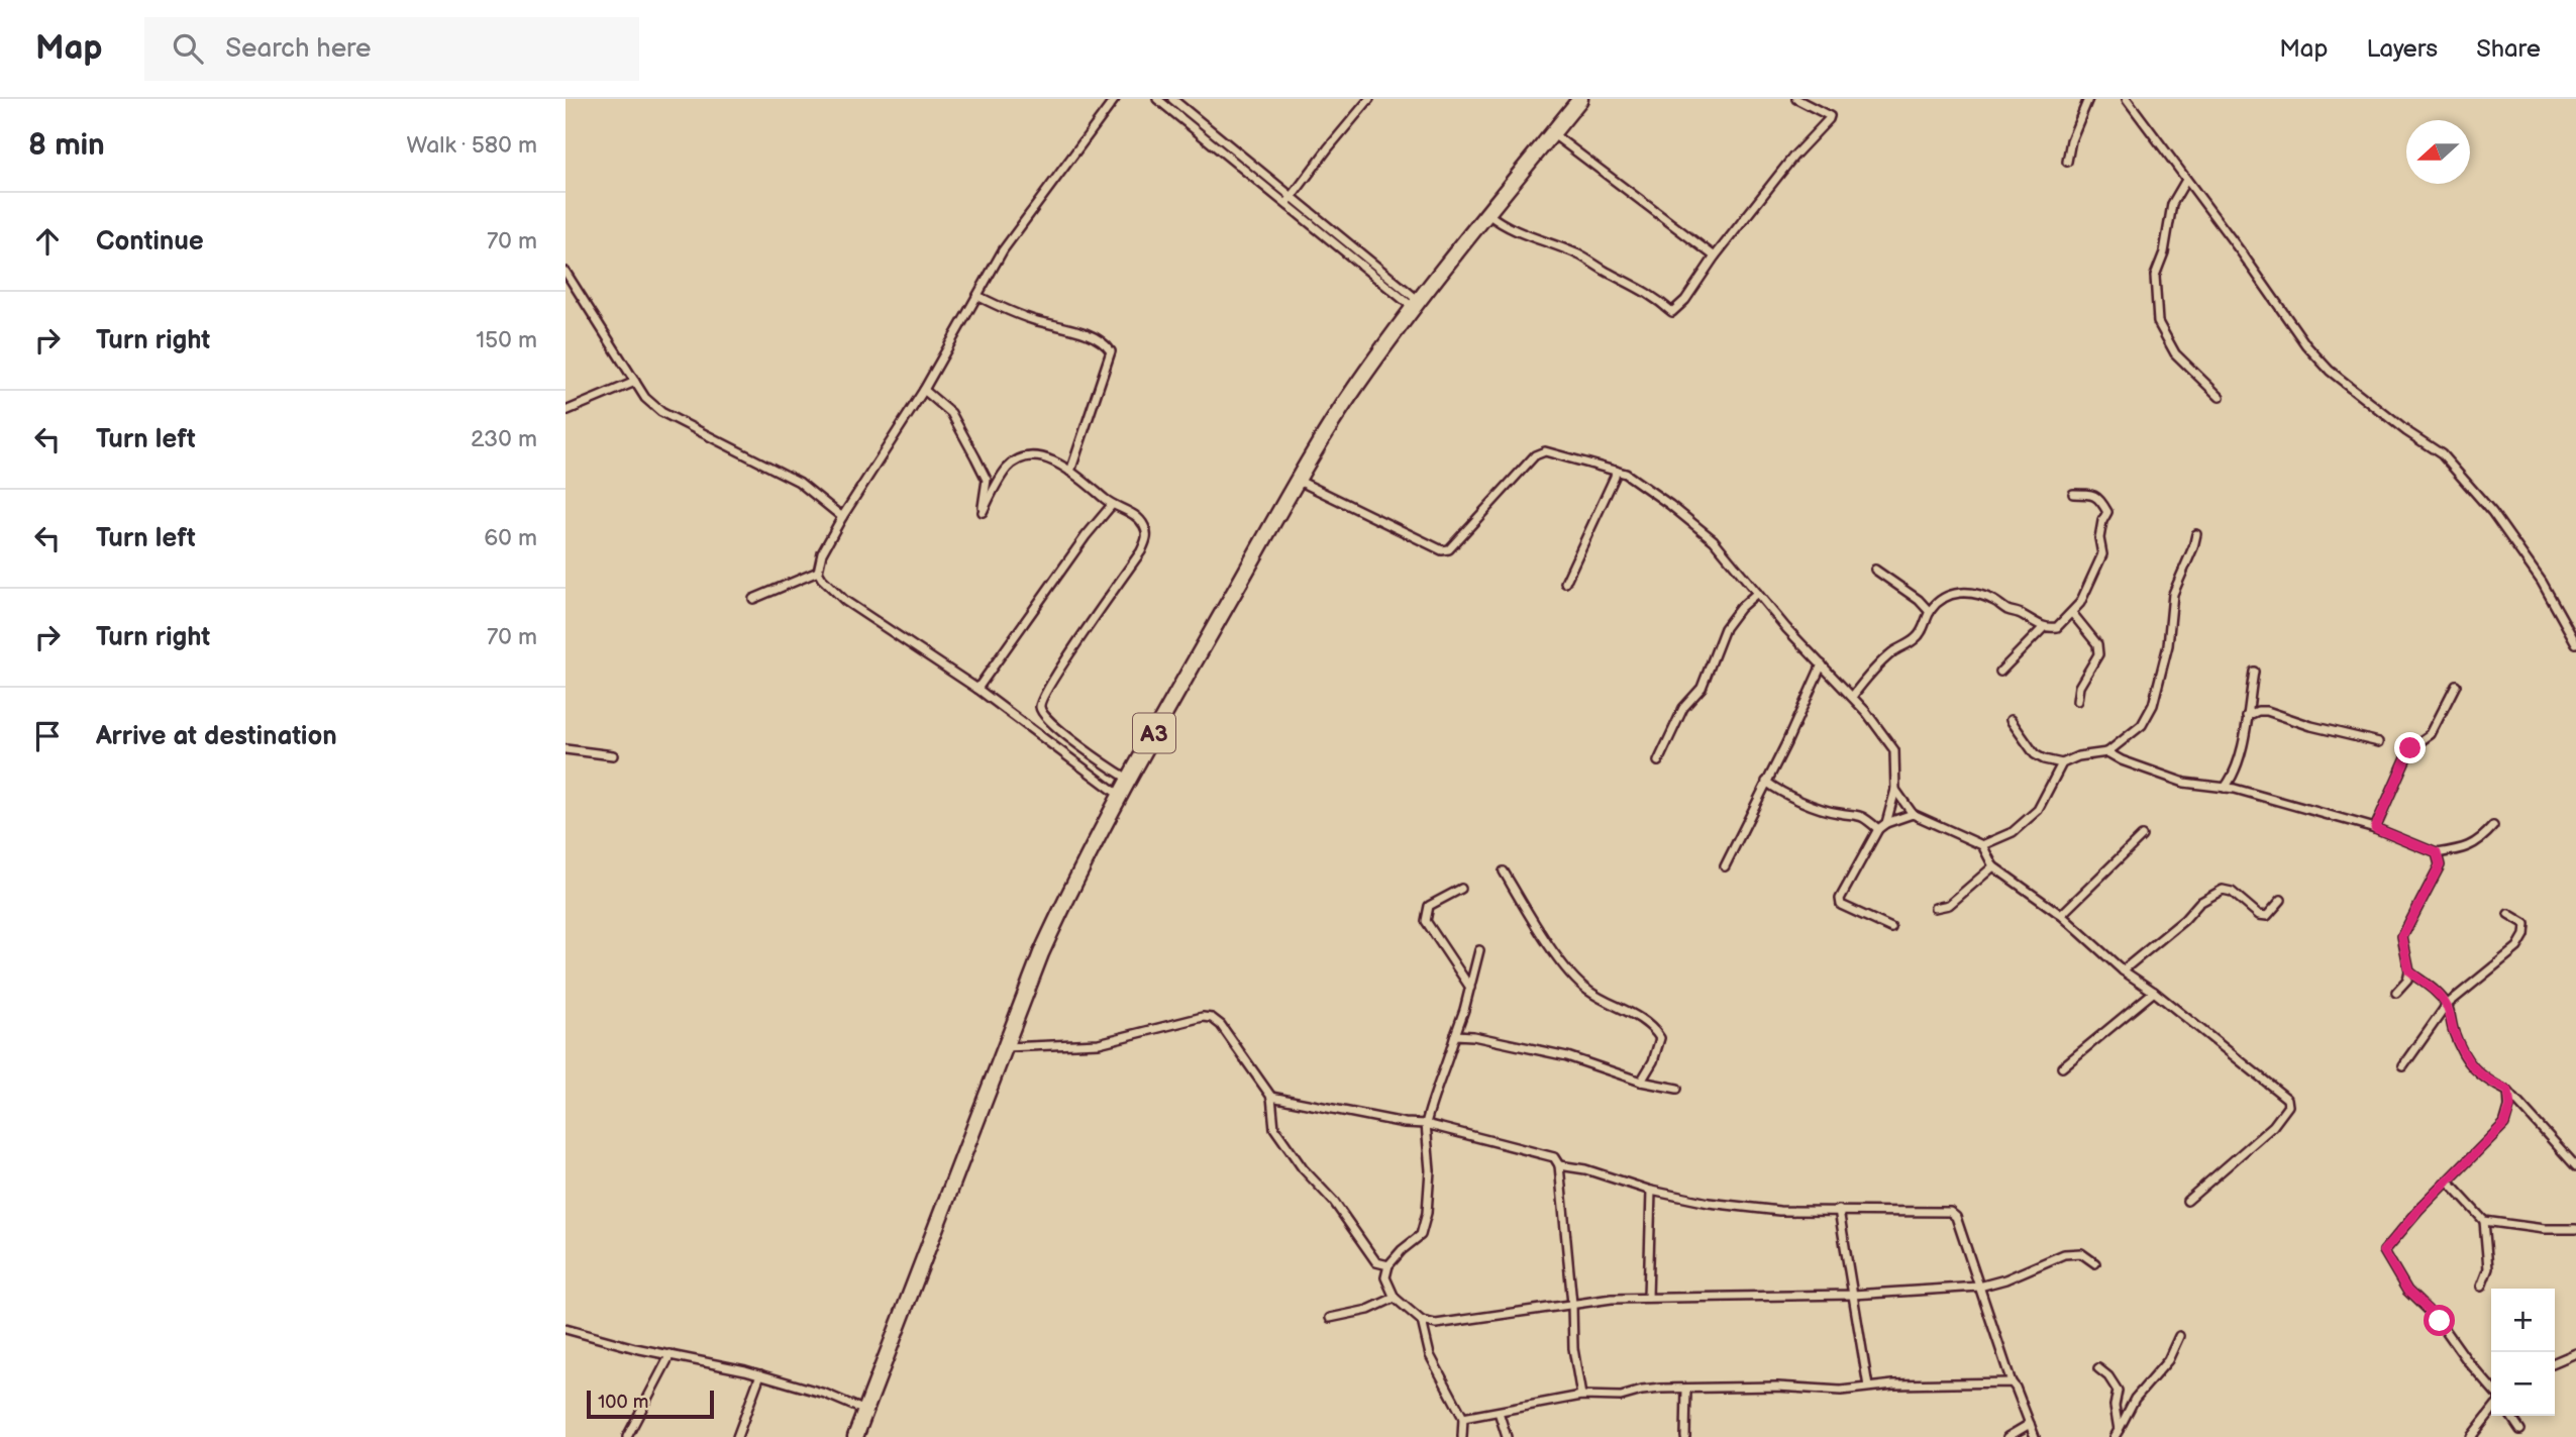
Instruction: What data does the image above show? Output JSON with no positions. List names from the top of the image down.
{
  "streets": {
    "highway": ["A3"]
  },
  "scale_bar": "100 m",
  "north": "left",
  "page": {
    "header": "Map",
    "search": "Search here",
    "nav": ["Map", "Layers", "Share"],
    "heading": ["8 min", "Walk · 580 m"],
    "list": [
      ["Continue", "70 m"],
      ["Turn right", "150 m"],
      ["Turn left", "230 m"],
      ["Turn left", "60 m"],
      ["Turn right", "70 m"],
      "Arrive at destination"
    ],
    "map_buttons": ["+", "−"],
    "scale": "100 m"
  }
}
